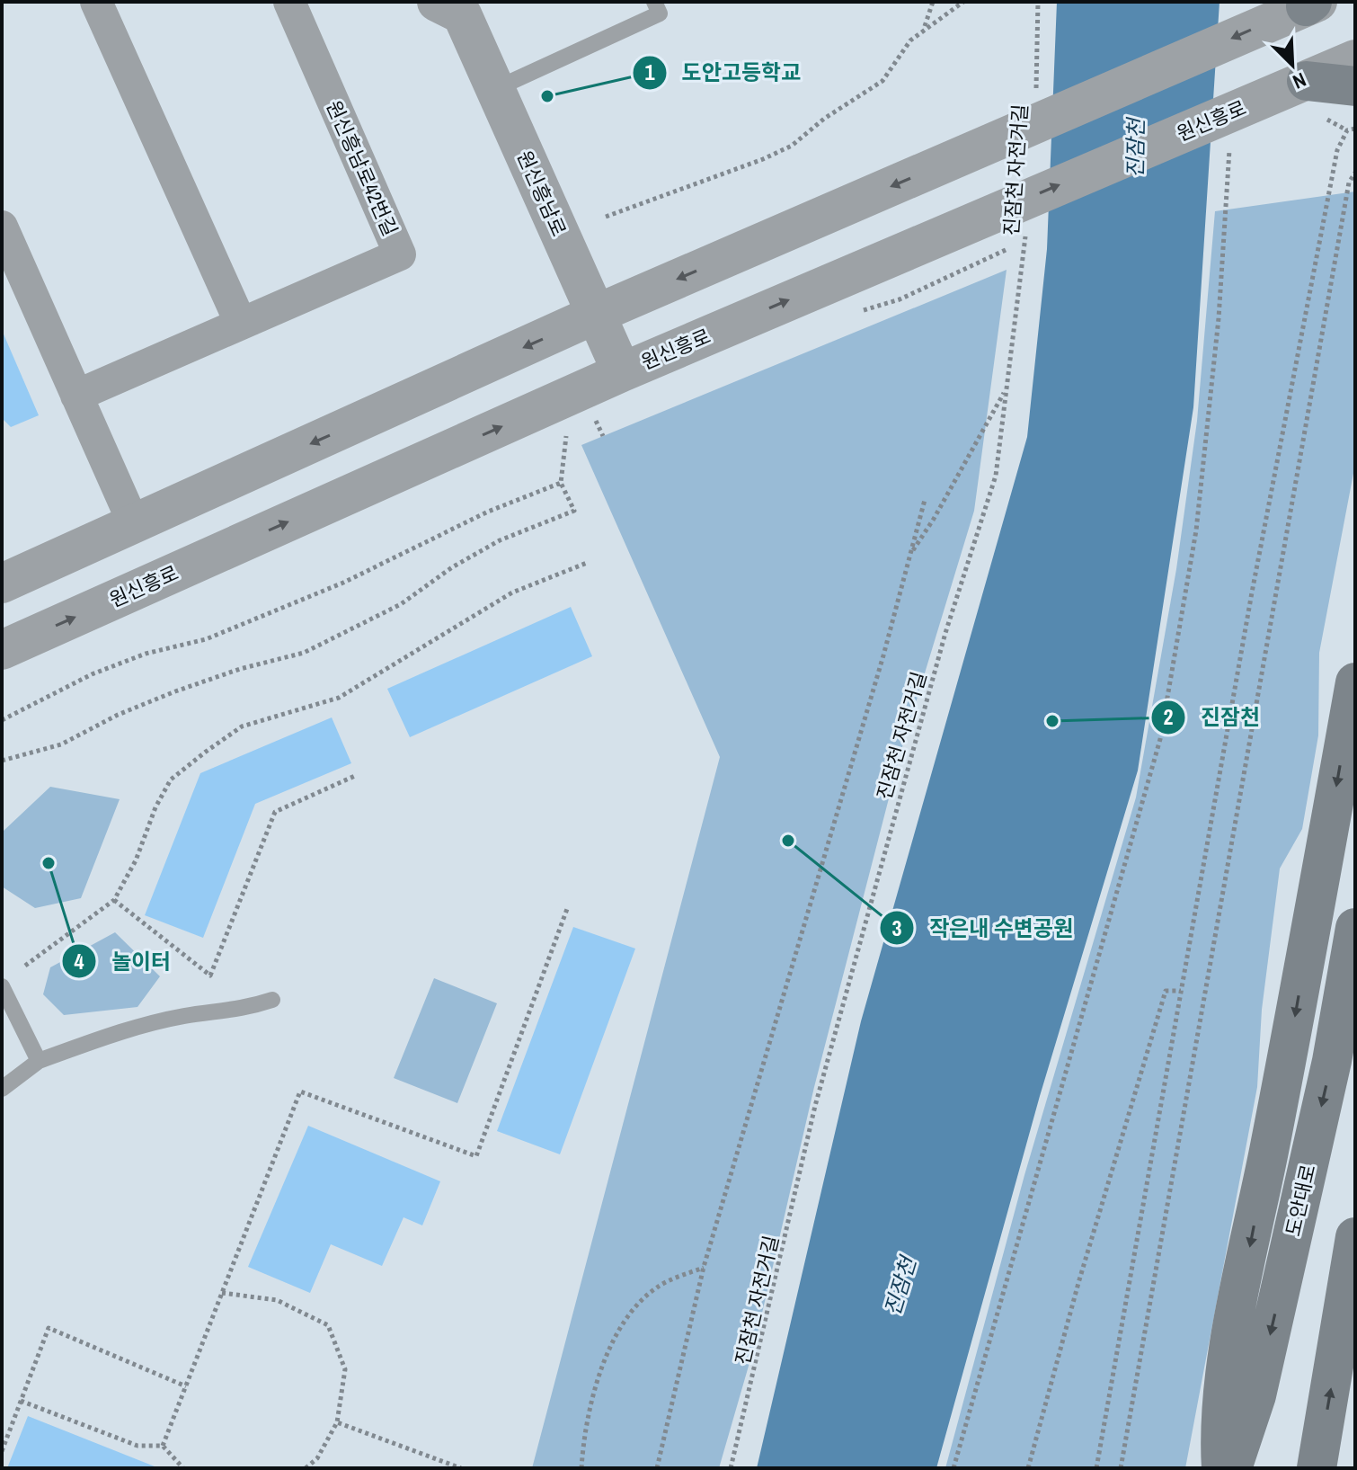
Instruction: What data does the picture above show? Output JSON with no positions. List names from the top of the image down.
{
  "streets": {
    "main road": ["도안대로"],
    "street": ["원신흥로", "원신흥남로42번길", "원신흥남로"],
    "path": ["진잠천 자전거길"]
  },
  "crossings": [
    ["원신흥로", "원신흥남로"]
  ],
  "water": ["진잠천"],
  "places": [
    "도안고등학교",
    "진잠천",
    "작은내 수변공원",
    "놀이터"
  ],
  "north": "bottom right"
}
